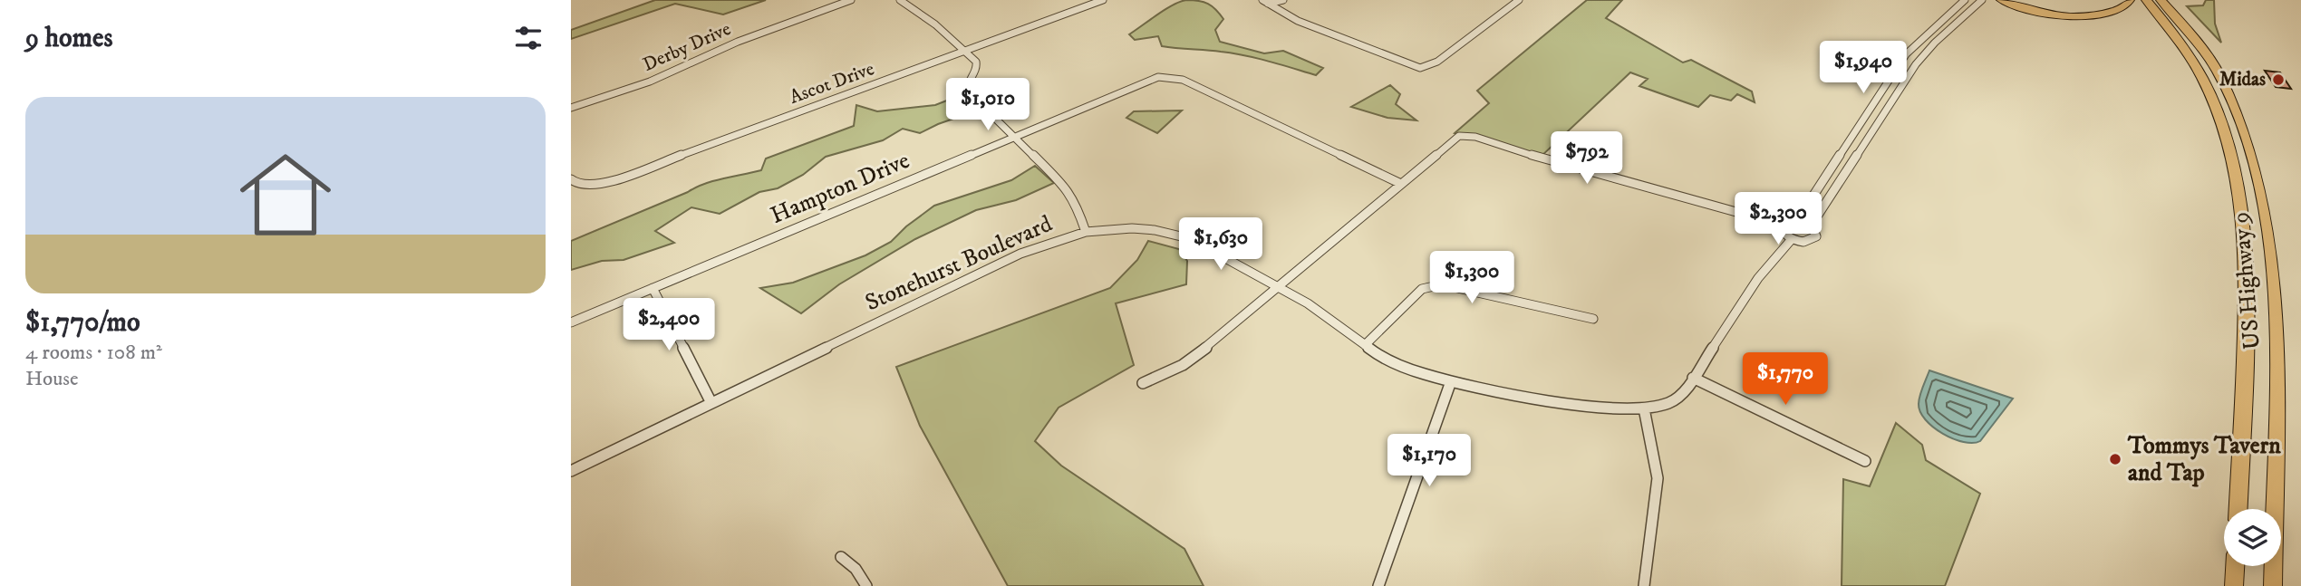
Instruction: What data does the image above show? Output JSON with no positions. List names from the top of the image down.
{
  "streets": {
    "highway": ["US Highway 9"],
    "street": [
      "Derby Drive",
      "Ascot Drive",
      "Hampton Drive",
      "Stonehurst Boulevard"
    ]
  },
  "places": ["Midas", "Tommys Tavern and Tap"],
  "page": {
    "heading": "9 homes",
    "price": [
      "$1,940",
      "$1,010",
      "$792",
      "$2,300",
      "$1,630",
      "$1,300",
      "$2,400",
      "$1,770",
      "$1,170"
    ],
    "list": [
      {
        "name": "$1,770/mo",
        "note": "4 rooms · 108 m² · House"
      }
    ]
  }
}
